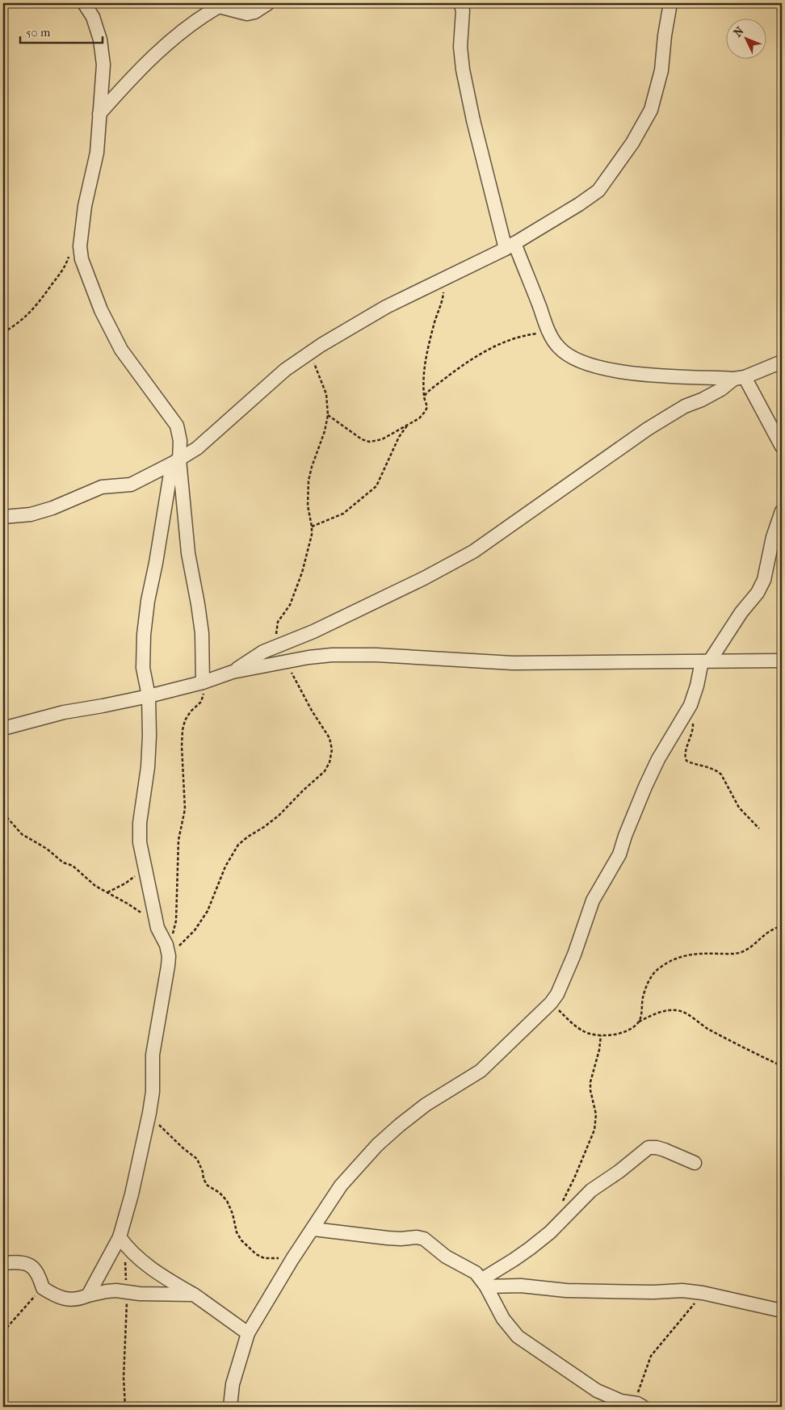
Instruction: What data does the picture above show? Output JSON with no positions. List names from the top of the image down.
{
  "scale_bar": "50 m",
  "north": "top left"
}
